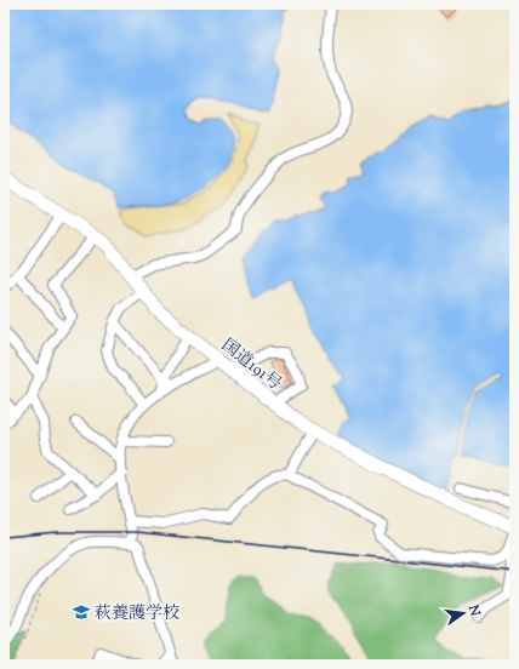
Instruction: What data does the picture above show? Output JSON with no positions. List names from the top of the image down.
{
  "streets": {
    "highway": ["国道191号"]
  },
  "places": {
    "school or university": ["萩養護学校"]
  },
  "north": "right"
}
